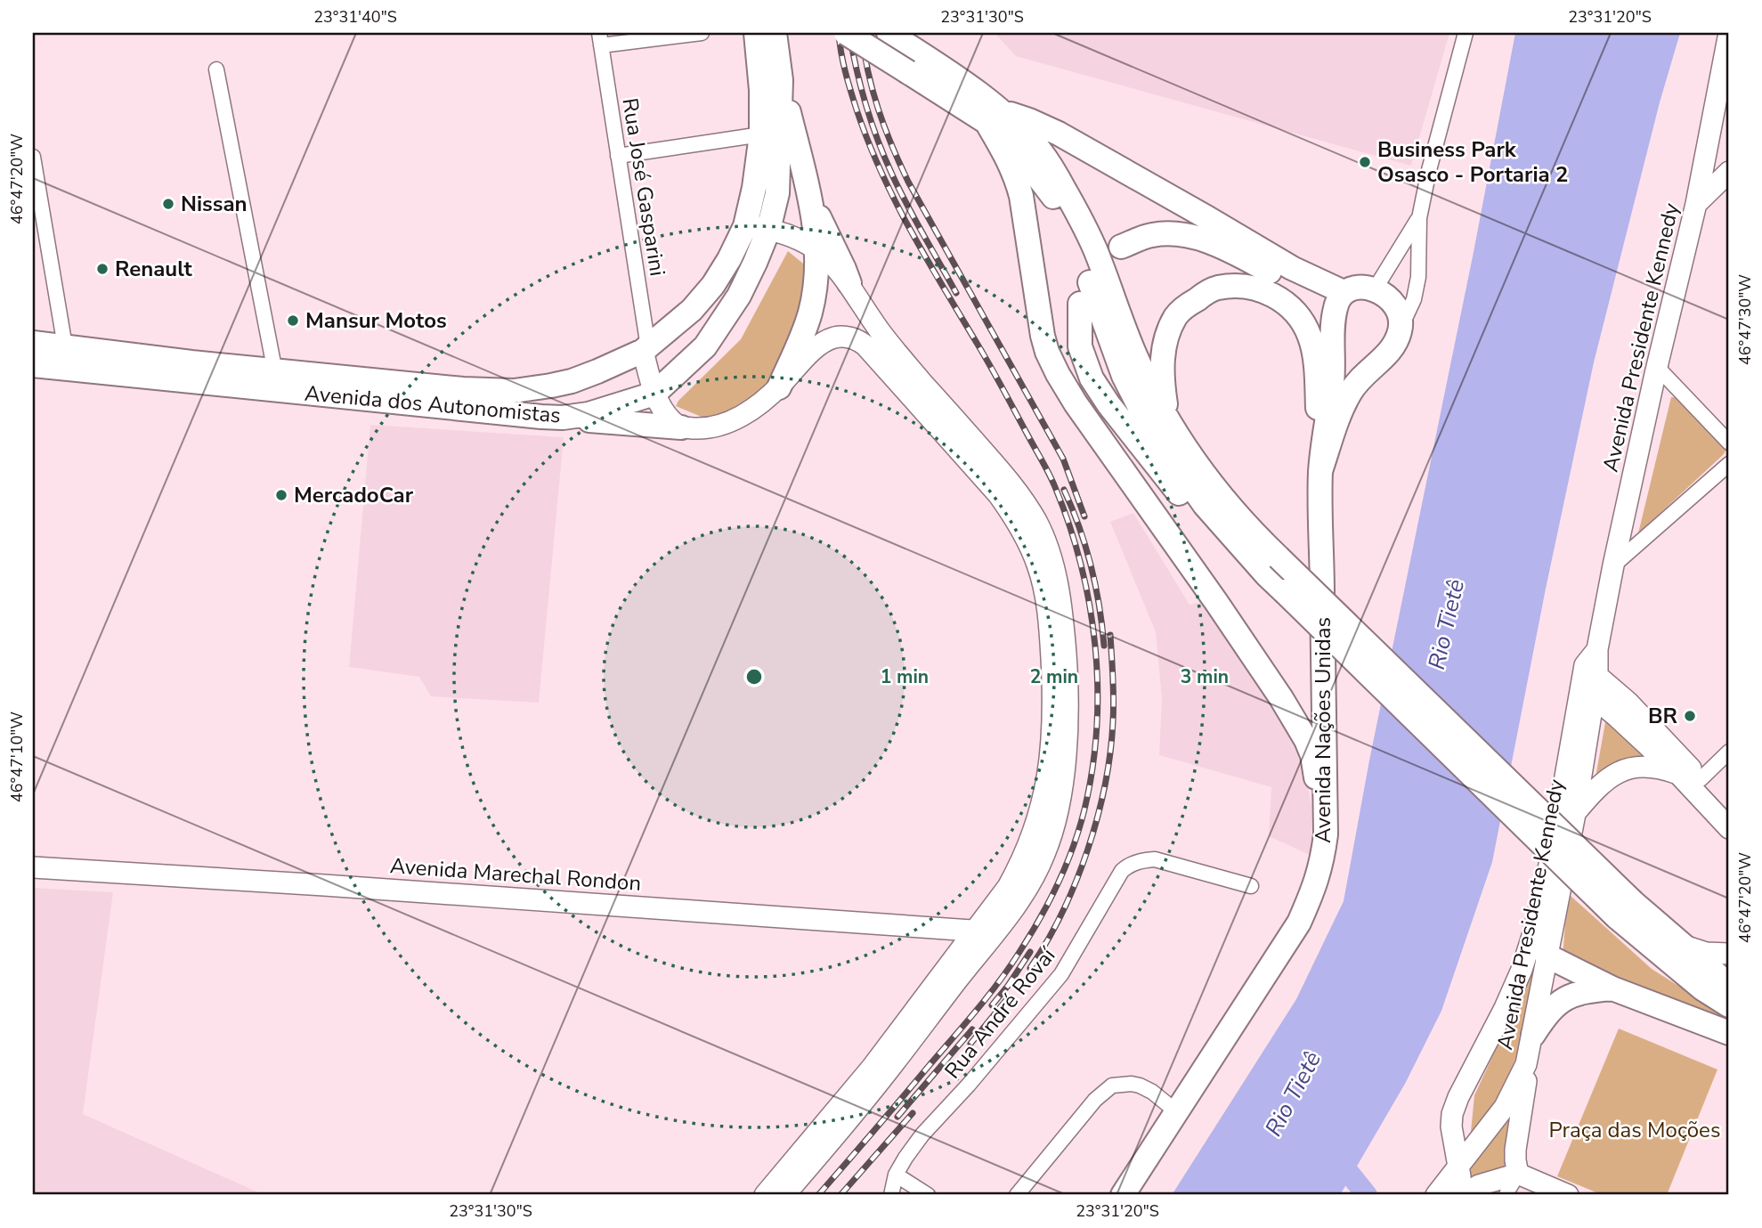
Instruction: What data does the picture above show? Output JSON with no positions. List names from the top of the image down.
{
  "streets": {
    "main road": [
      "Avenida Presidente Kennedy",
      "Avenida dos Autonomistas",
      "Avenida Nações Unidas",
      "Avenida Marechal Rondon"
    ],
    "street": ["Rua José Gasparini", "Rua André Rovaí"]
  },
  "crossings": [
    ["Rua José Gasparini", "Avenida dos Autonomistas"]
  ],
  "water": ["Rio Tietê"],
  "parks": ["Praça das Moções"],
  "places": [
    "Business Park Osasco - Portaria 2",
    "Nissan",
    "Renault",
    "Mansur Motos",
    "MercadoCar",
    "BR"
  ],
  "coordinates": [
    "23°31'40\"S",
    "23°31'30\"S",
    "23°31'20\"S",
    "46°47'20\"W",
    "46°47'30\"W",
    "46°47'10\"W"
  ],
  "rings": ["1 min", "2 min", "3 min"]
}
